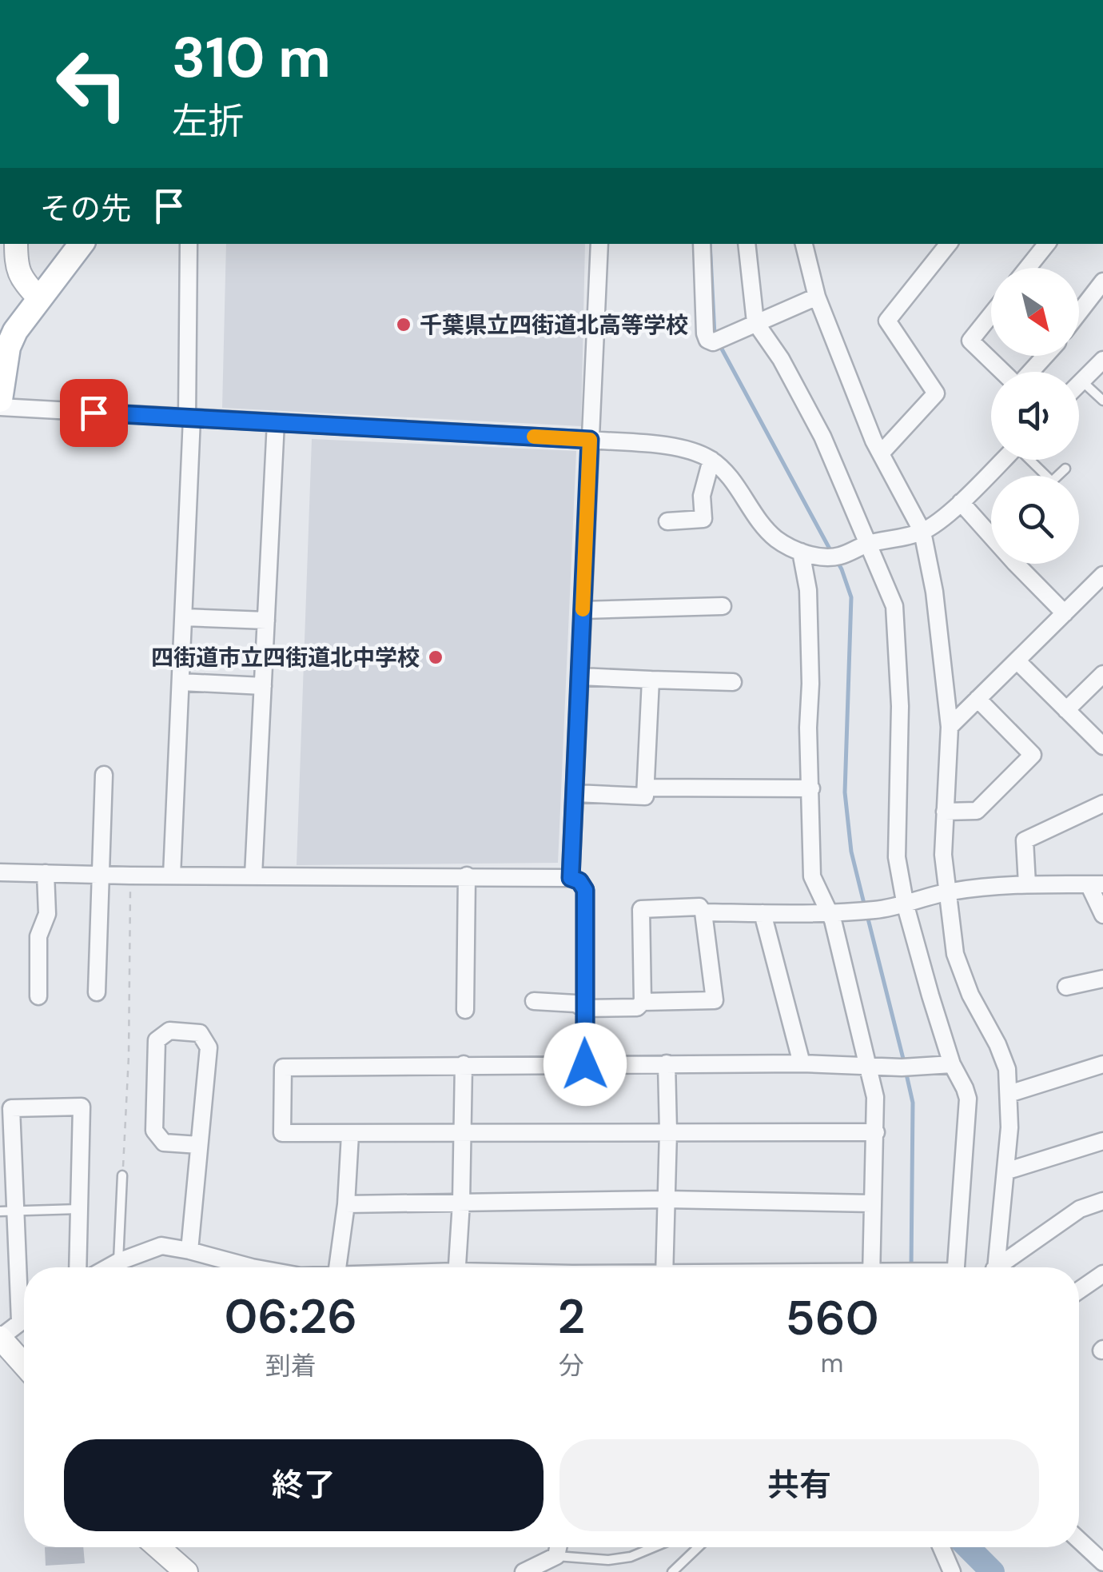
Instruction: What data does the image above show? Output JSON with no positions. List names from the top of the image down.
{
  "places": ["千葉県立四街道北高等学校", "四街道市立四街道北中学校"],
  "north": "bottom right",
  "page": {
    "turn": ["310 m", "左折"],
    "then": "その先",
    "eta": [
      "06:26",
      "到着",
      "2",
      "分",
      "560",
      "m"
    ],
    "buttons": ["終了", "共有"]
  }
}
